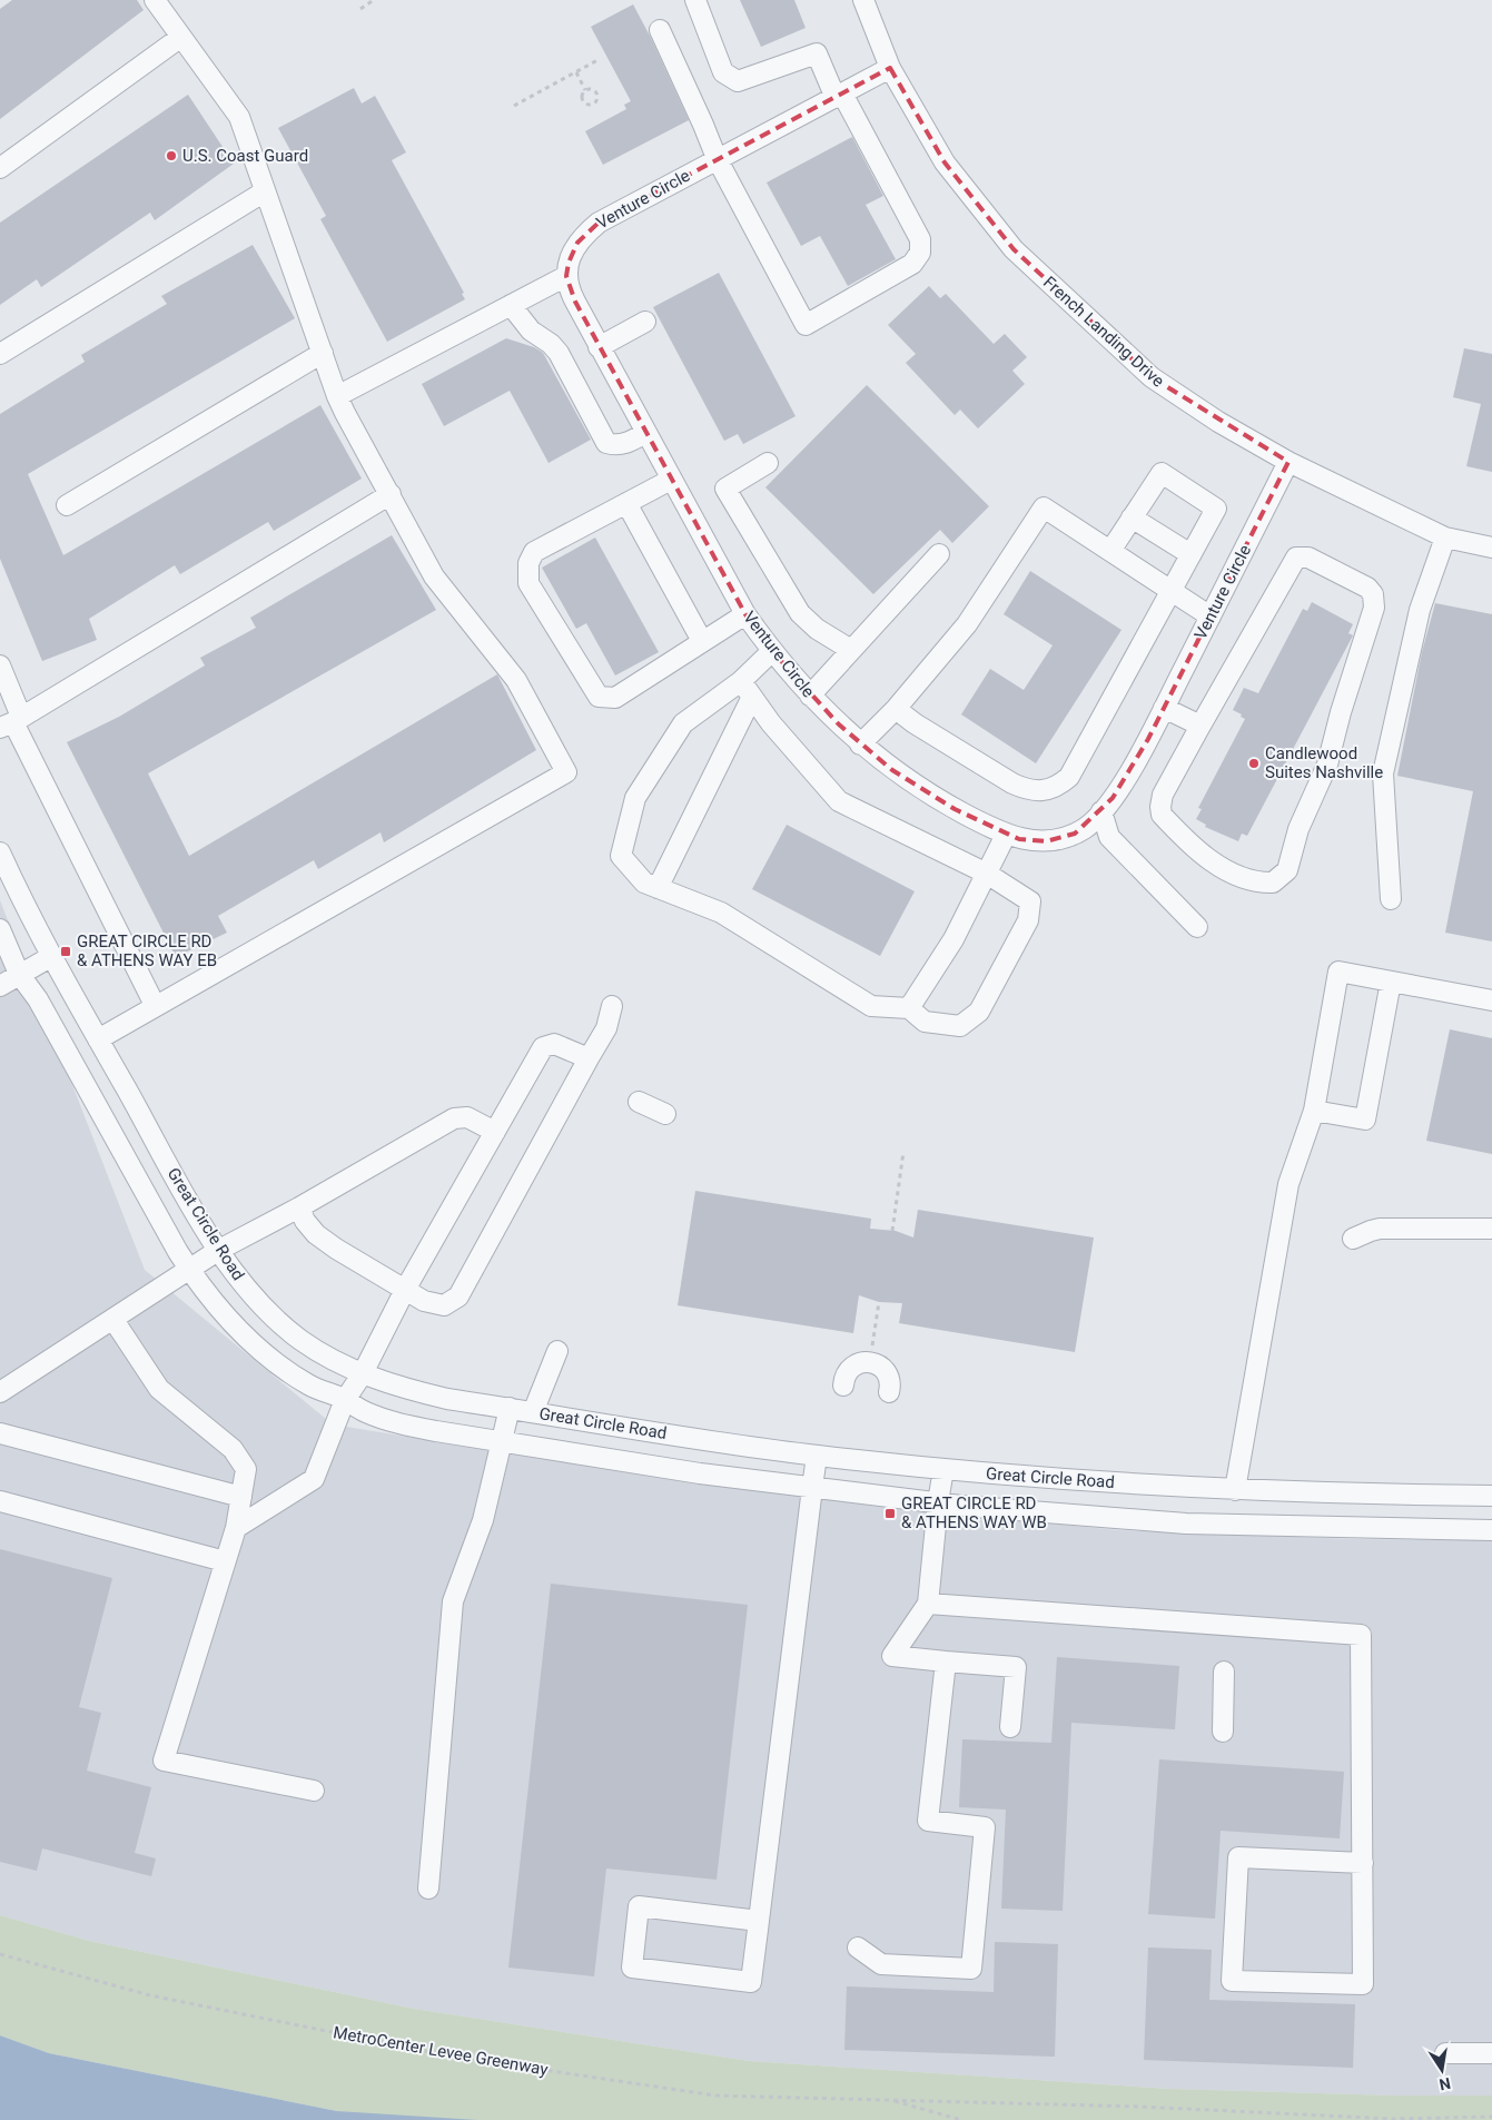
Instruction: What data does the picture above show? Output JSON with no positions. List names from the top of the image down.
{
  "streets": {
    "street": ["Venture Circle", "French Landing Drive", "Great Circle Road"],
    "path": ["MetroCenter Levee Greenway"]
  },
  "crossings": [
    ["Venture Circle", "French Landing Drive"]
  ],
  "places": {
    "other": ["U.S. Coast Guard", "Candlewood Suites Nashville"],
    "transit": ["GREAT CIRCLE RD & ATHENS WAY EB", "GREAT CIRCLE RD & ATHENS WAY WB"]
  },
  "north": "bottom"
}
